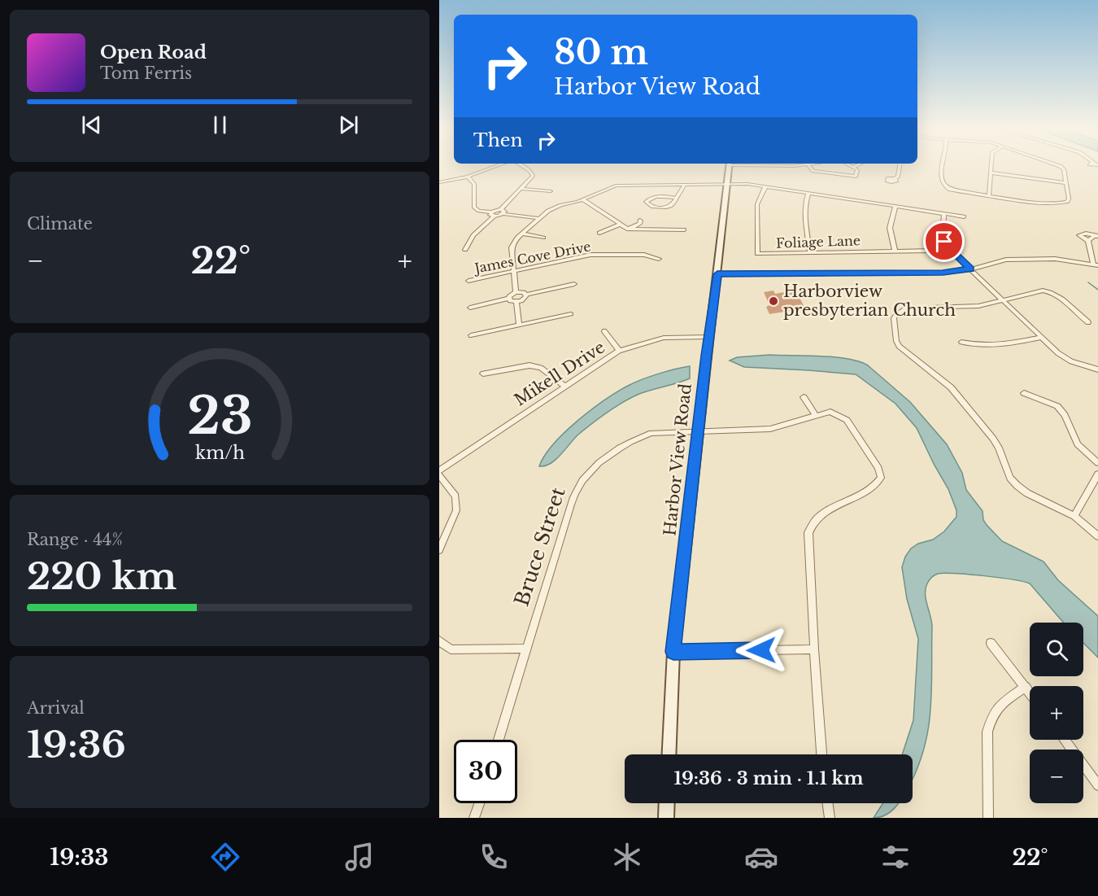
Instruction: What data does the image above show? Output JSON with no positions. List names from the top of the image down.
{
  "streets": {
    "main road": ["Harbor View Road"],
    "street": [
      "Foliage Lane",
      "James Cove Drive",
      "Mikell Drive",
      "Bruce Street"
    ]
  },
  "crossings": [
    ["Mikell Drive", "Harbor View Road"],
    ["Harbor View Road", "Bruce Street"]
  ],
  "places": ["Harborview presbyterian Church"],
  "page": {
    "turn": ["80 m", "Harbor View Road"],
    "song": ["Open Road", "Tom Ferris"],
    "then": "Then",
    "tile": [
      "Climate",
      ["Range · 44%", "220 km"],
      ["Arrival", "19:36"]
    ],
    "heat": ["−", "22°", "+"],
    "map_buttons": ["+", "−"],
    "limit": "30",
    "trip": "19:36 · 3 min · 1.1 km",
    "tabs": ["19:33", "22°"],
    "gauge": ["23", "km/h"]
  }
}
